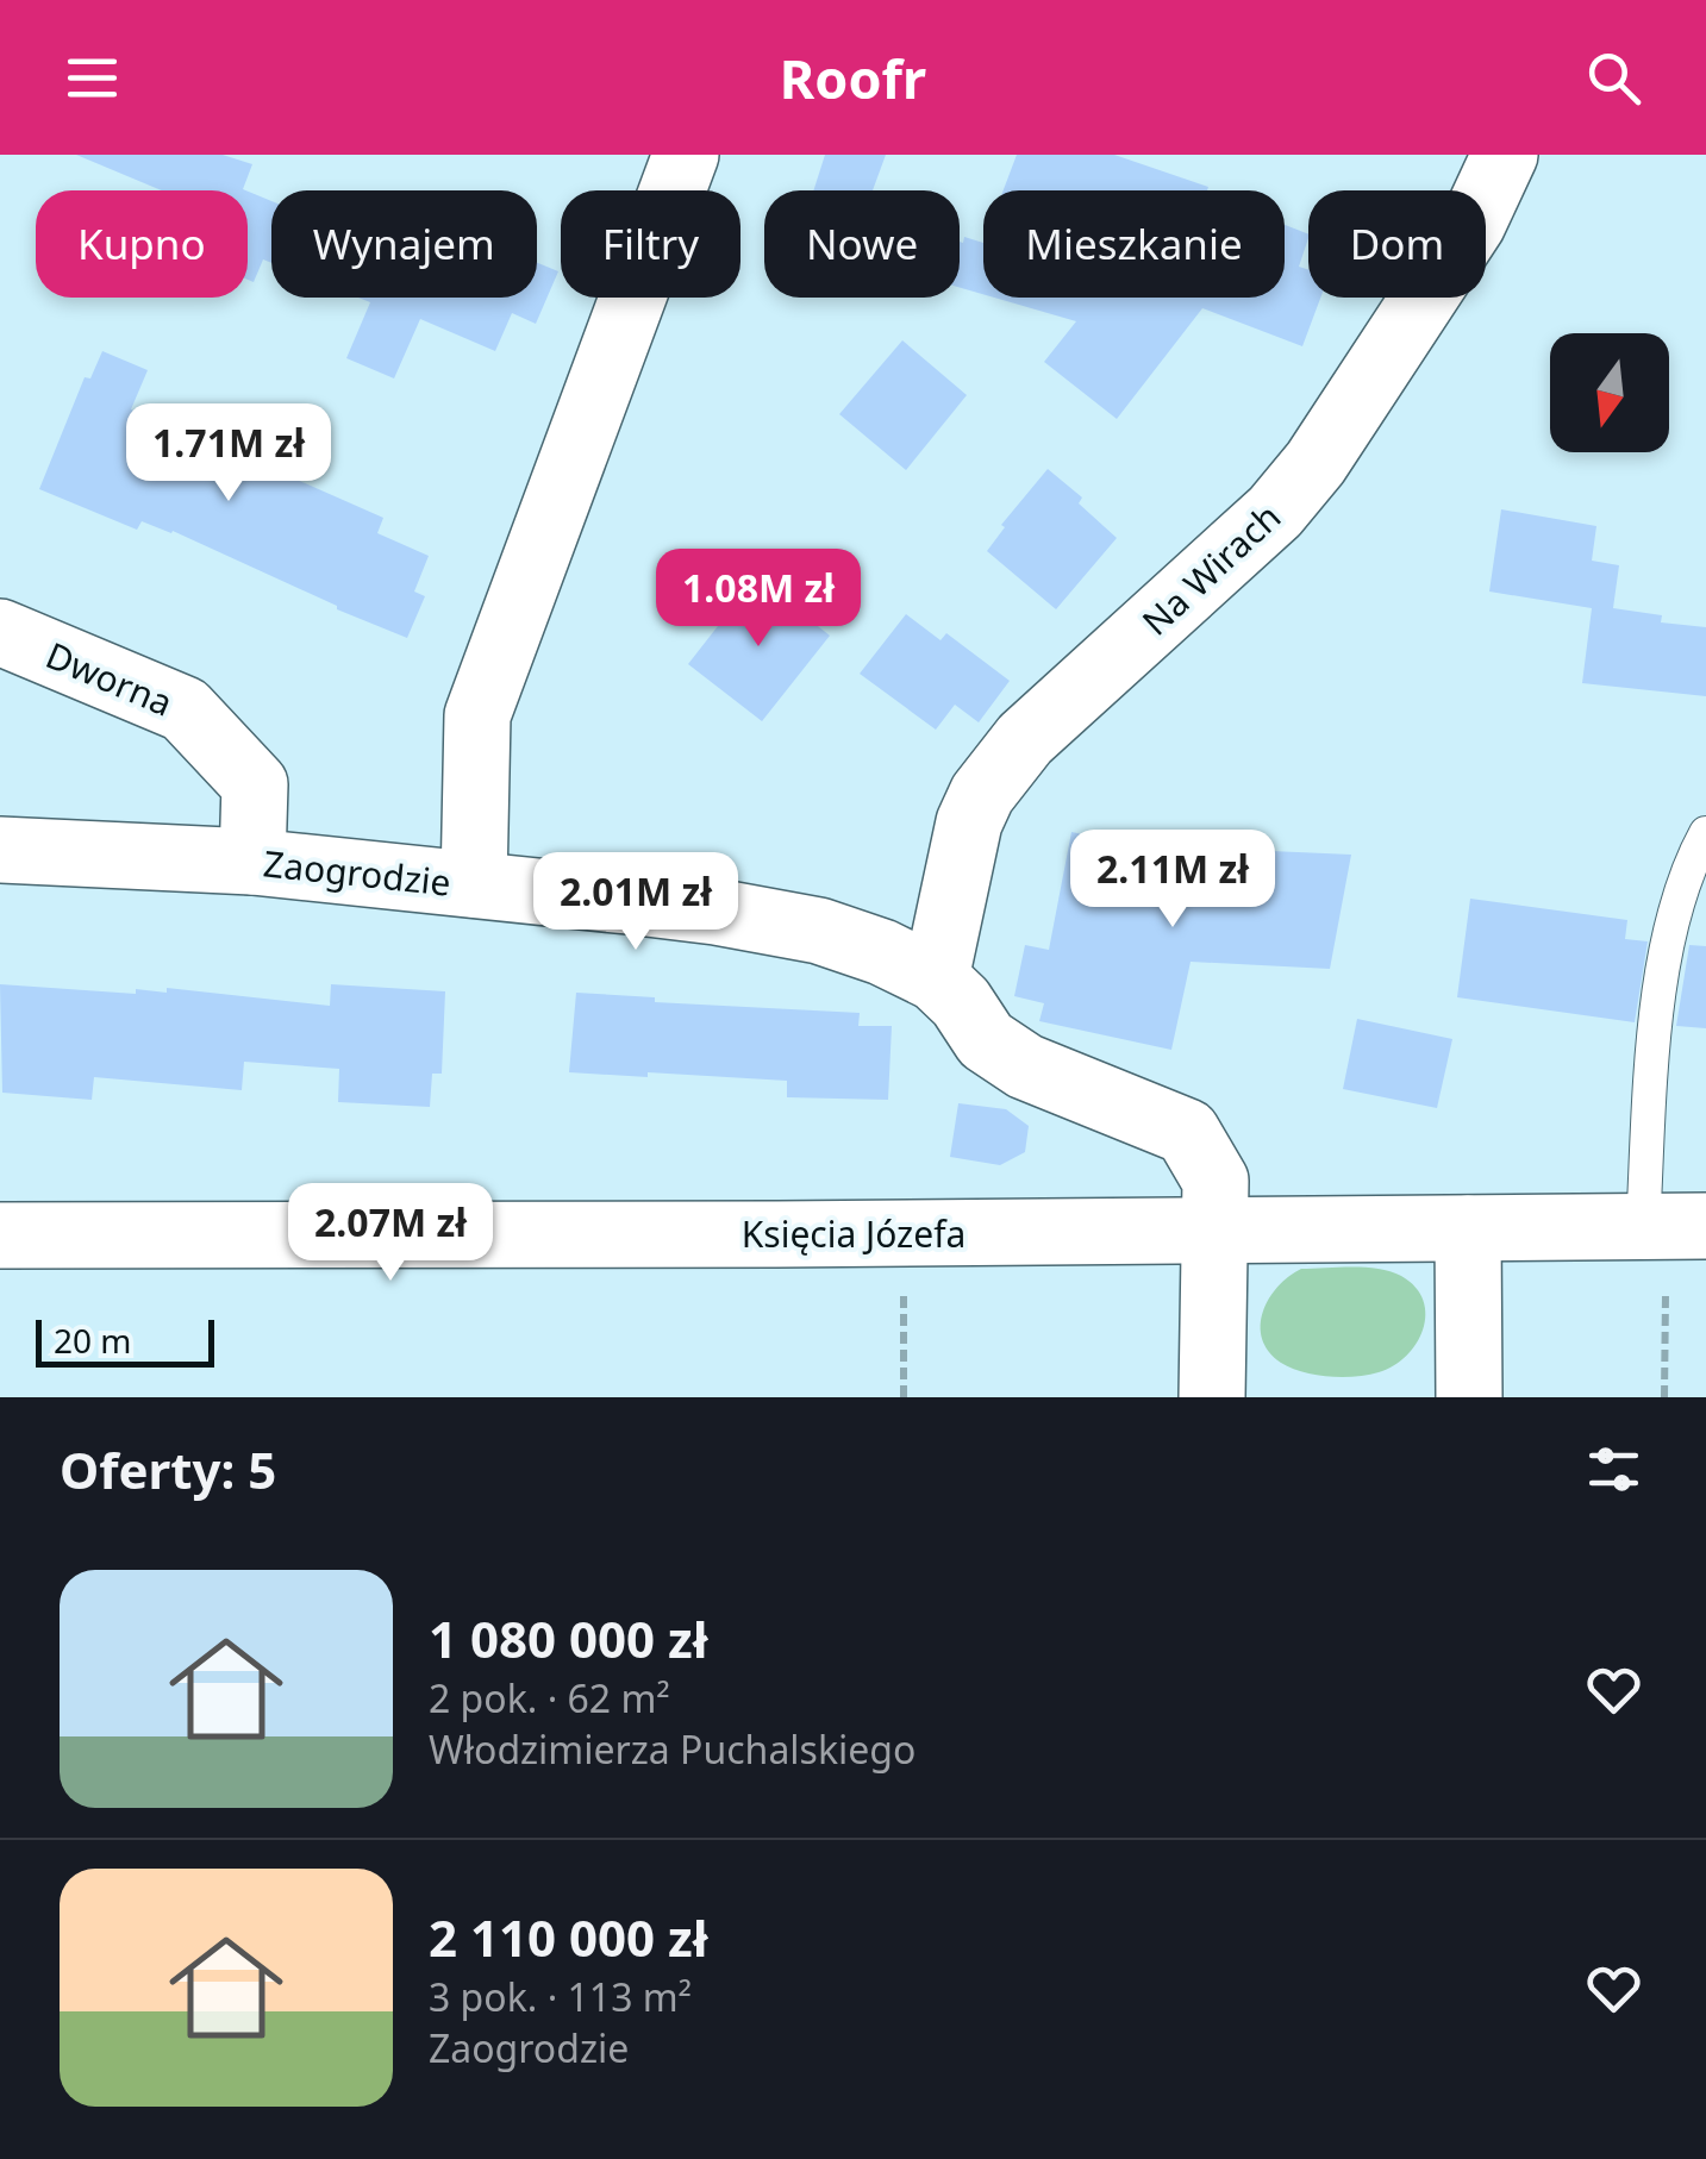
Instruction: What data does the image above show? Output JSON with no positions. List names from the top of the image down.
{
  "streets": {
    "street": [
      "Na Wirach",
      "Dworna",
      "Zaogrodzie",
      "Księcia Józefa"
    ]
  },
  "crossings": [
    ["Na Wirach", "Zaogrodzie"],
    ["Dworna", "Zaogrodzie"],
    ["Zaogrodzie", "Księcia Józefa"]
  ],
  "scale_bar": "20 m",
  "north": "bottom",
  "page": {
    "header": "Roofr",
    "chip": [
      "Kupno",
      "Wynajem",
      "Filtry",
      "Nowe",
      "Mieszkanie",
      "Dom"
    ],
    "price": [
      "1.71M zł",
      "1.08M zł",
      "2.11M zł",
      "2.01M zł",
      "2.07M zł"
    ],
    "scale": "20 m",
    "heading": "Oferty: 5",
    "list": [
      {
        "name": "1 080 000 zł",
        "note": "2 pok. · 62 m² · Włodzimierza Puchalskiego"
      },
      {
        "name": "2 110 000 zł",
        "note": "3 pok. · 113 m² · Zaogrodzie"
      }
    ]
  }
}
